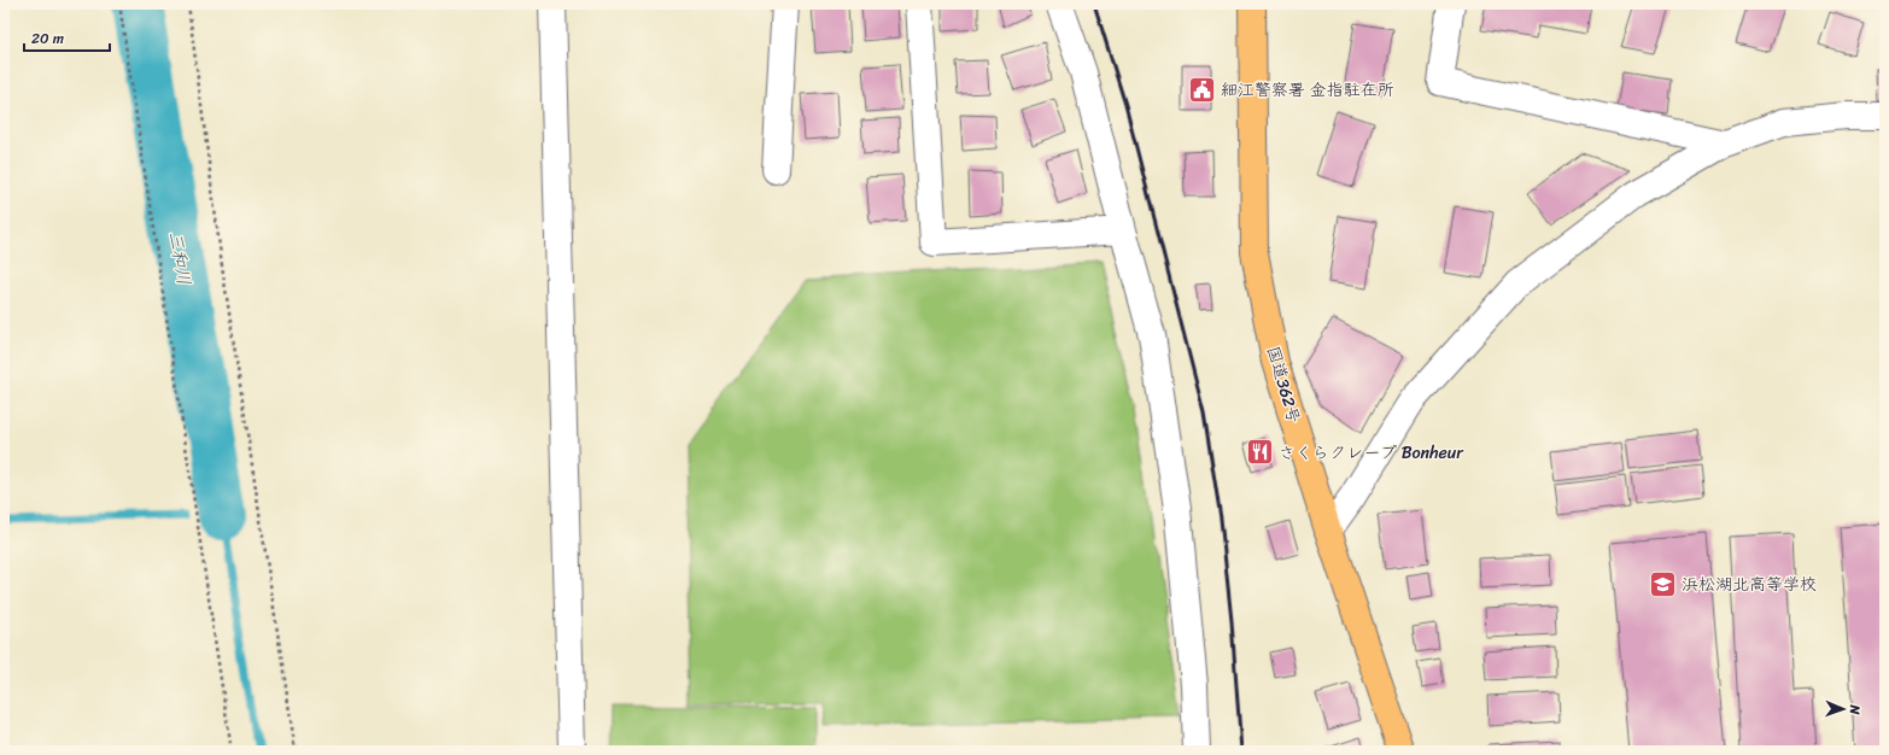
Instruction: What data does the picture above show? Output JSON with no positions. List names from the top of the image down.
{
  "streets": {
    "highway": ["国道362号"]
  },
  "water": ["三和川"],
  "places": {
    "public building": ["細江警察署 金指駐在所"],
    "restaurant": ["さくらクレープ Bonheur"],
    "school or university": ["浜松湖北高等学校"]
  },
  "scale_bar": "20 m",
  "north": "right"
}
